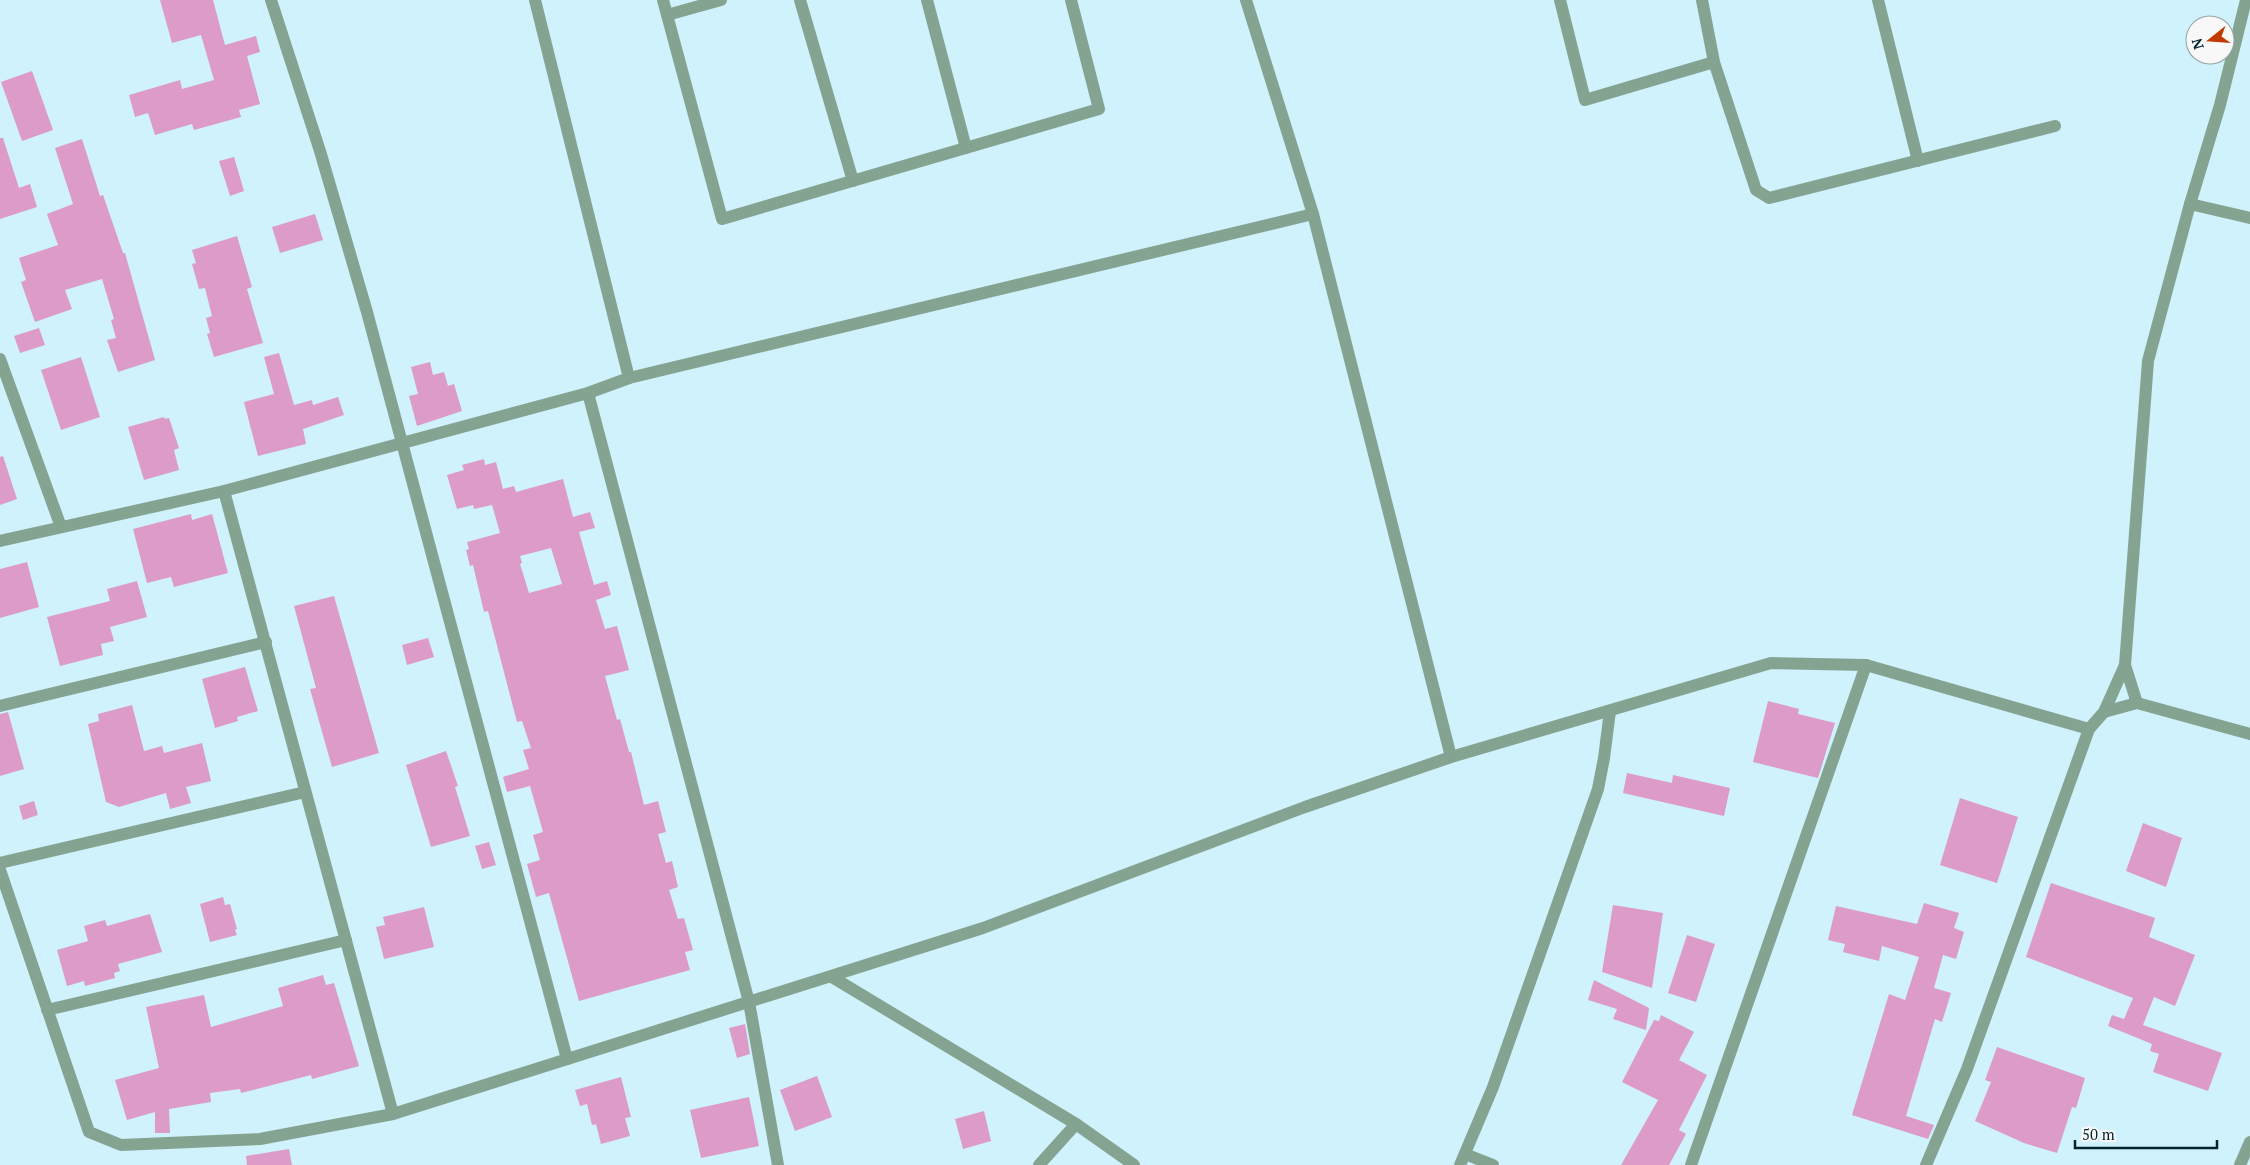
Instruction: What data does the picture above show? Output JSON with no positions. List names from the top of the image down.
{
  "scale_bar": "50 m",
  "north": "left"
}
